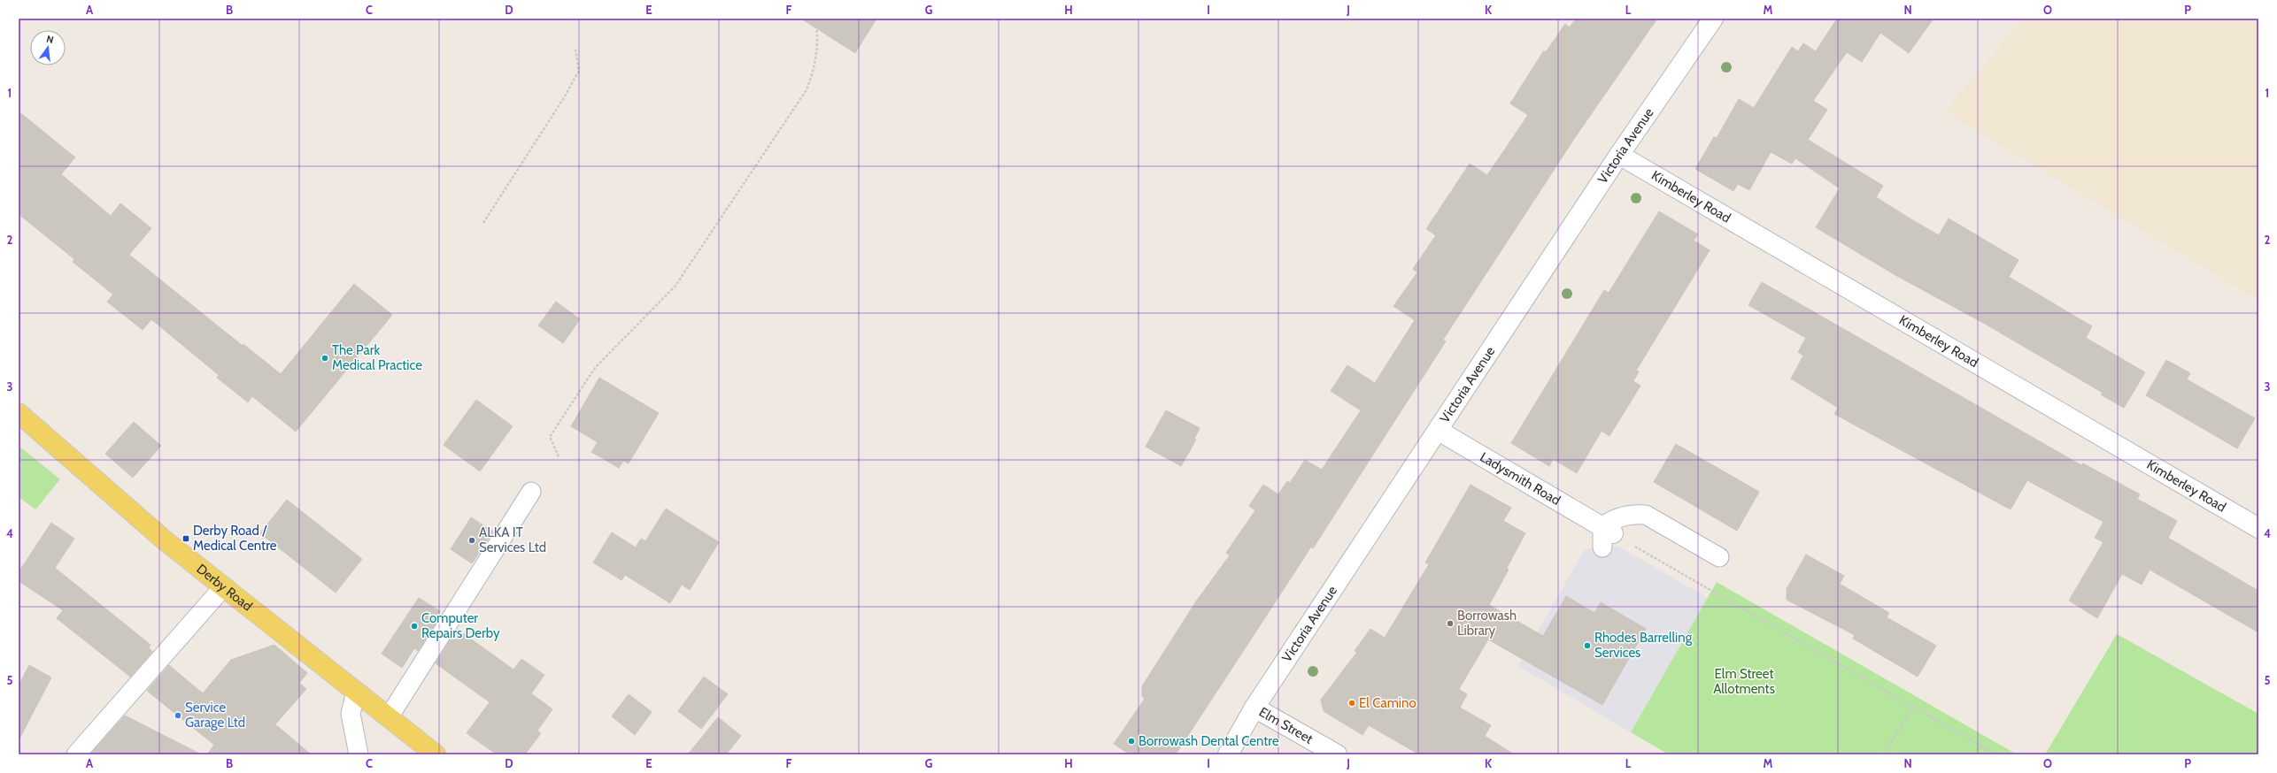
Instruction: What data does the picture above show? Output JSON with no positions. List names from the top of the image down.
{
  "streets": {
    "main road": ["Derby Road"],
    "street": [
      "Victoria Avenue",
      "Kimberley Road",
      "Ladysmith Road",
      "Elm Street"
    ]
  },
  "crossings": [
    ["Victoria Avenue", "Kimberley Road"],
    ["Victoria Avenue", "Ladysmith Road"],
    ["Victoria Avenue", "Elm Street"]
  ],
  "parks": ["Elm Street Allotments"],
  "places": {
    "other": [
      "The Park Medical Practice",
      "ALKA IT Services Ltd",
      "Borrowash Library",
      "Computer Repairs Derby",
      "Rhodes Barrelling Services",
      "El Camino",
      "Service Garage Ltd",
      "Borrowash Dental Centre"
    ],
    "transit": ["Derby Road / Medical Centre"]
  },
  "north": "top",
  "grid": {
    "columns": [
      "A",
      "B",
      "C",
      "D",
      "E",
      "F",
      "G",
      "H",
      "I",
      "J",
      "K",
      "L",
      "M",
      "N",
      "O",
      "P"
    ],
    "rows": [
      "1",
      "2",
      "3",
      "4",
      "5"
    ]
  }
}
